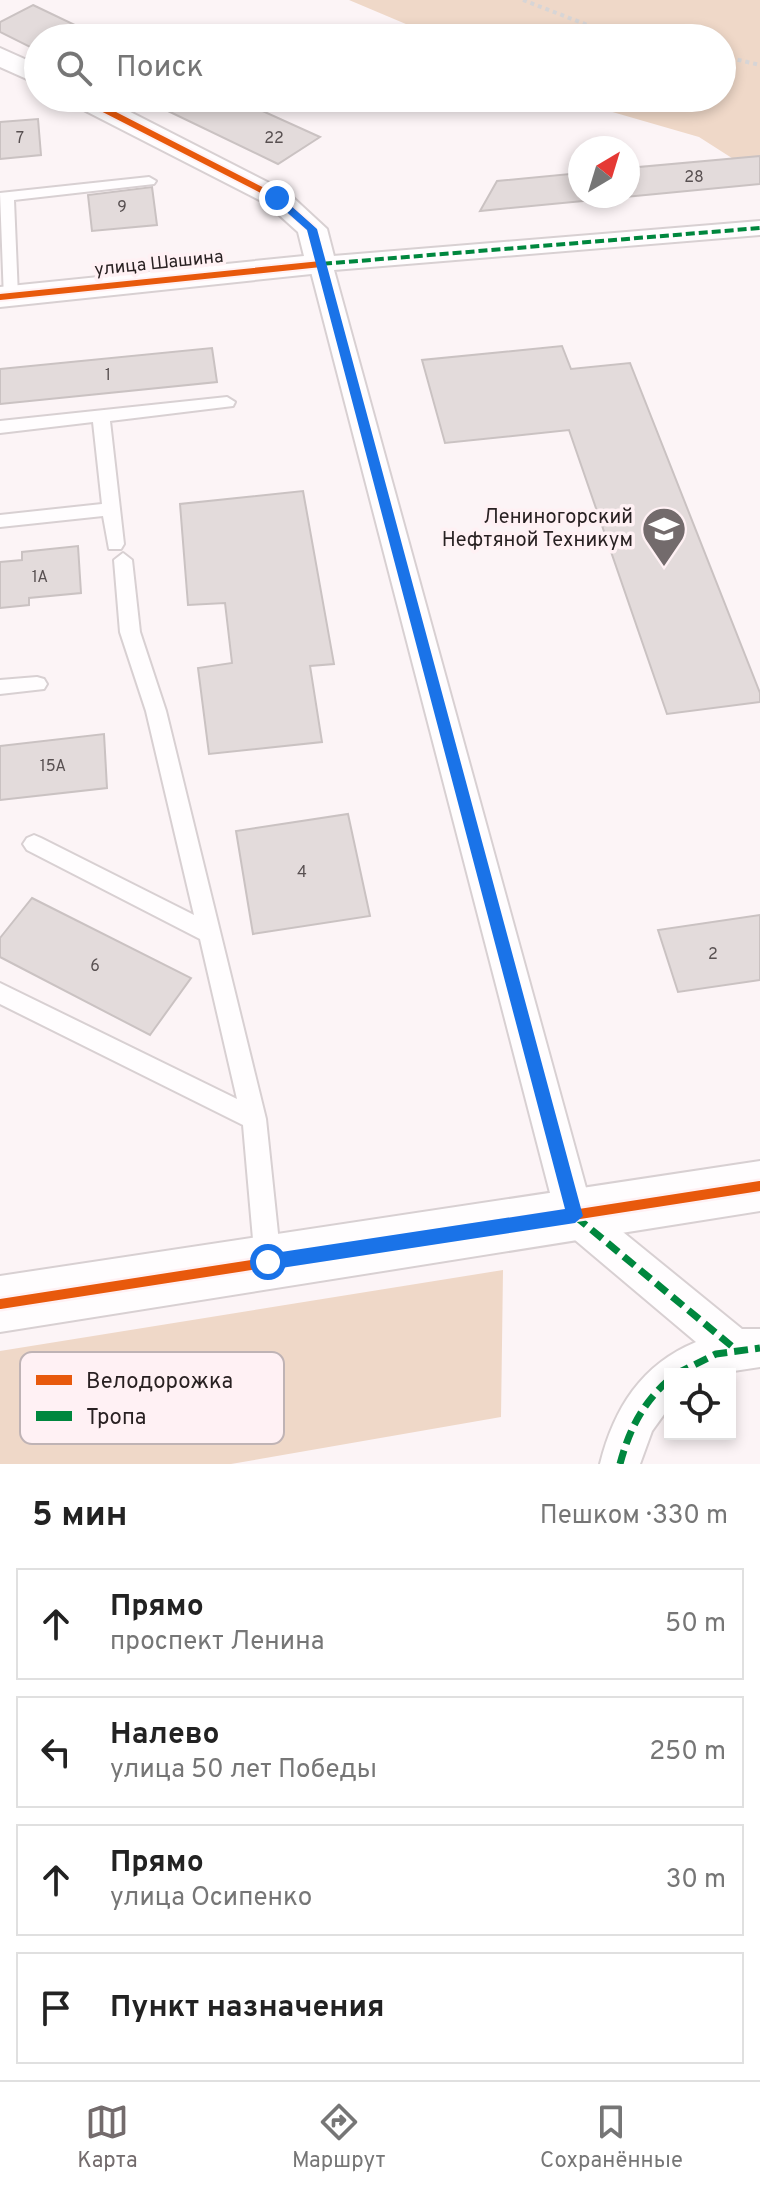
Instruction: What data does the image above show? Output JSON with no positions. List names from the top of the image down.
{
  "streets": {
    "street": ["улица Шашина"]
  },
  "places": {
    "school or university": ["Лениногорский Нефтяной Техникум"]
  },
  "house_numbers": [
    "7",
    "22",
    "28",
    "9",
    "1",
    "1А",
    "15А",
    "4",
    "2",
    "6"
  ],
  "legend": ["Велодорожка", "Тропа"],
  "north": "top right",
  "page": {
    "search": "Поиск",
    "heading": ["5 мин", "Пешком · 330 m"],
    "list": [
      ["Прямо", "проспект Ленина", "50 m"],
      ["Налево", "улица 50 лет Победы", "250 m"],
      ["Прямо", "улица Осипенко", "30 m"],
      "Пункт назначения"
    ],
    "nav": ["Карта", "Маршрут", "Сохранённые"]
  }
}
